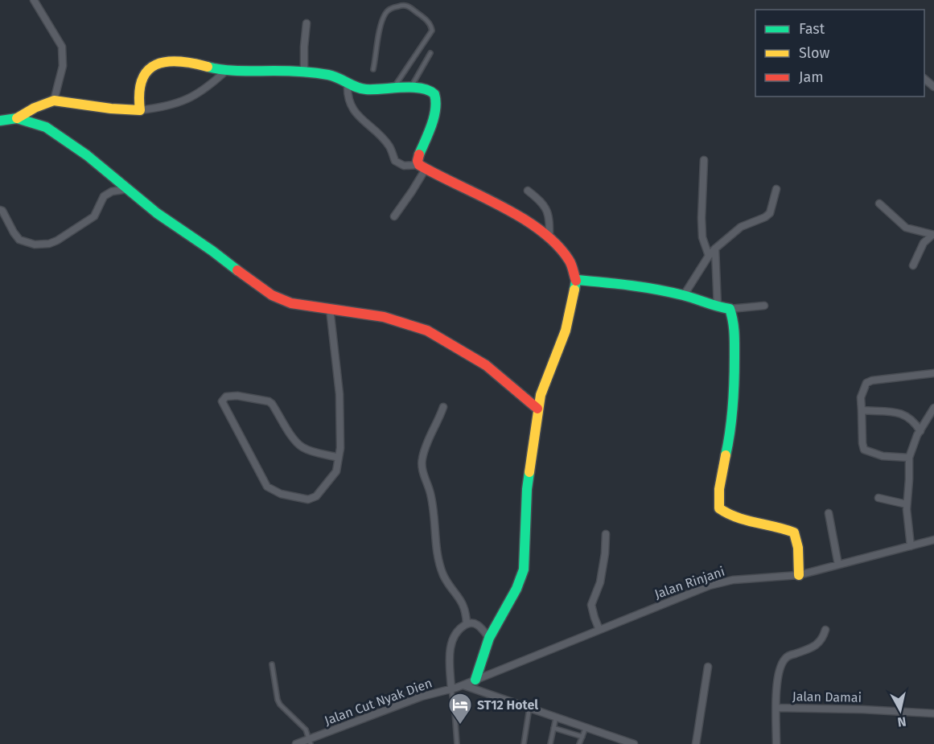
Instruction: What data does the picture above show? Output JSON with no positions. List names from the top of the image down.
{
  "streets": {
    "street": ["Jalan Rinjani", "Jalan Damai", "Jalan Cut Nyak Dien"]
  },
  "crossings": [
    ["Jalan Rinjani", "Jalan Cut Nyak Dien"]
  ],
  "places": {
    "hotel": ["ST12 Hotel"]
  },
  "legend": ["Fast", "Slow", "Jam"],
  "north": "bottom"
}
